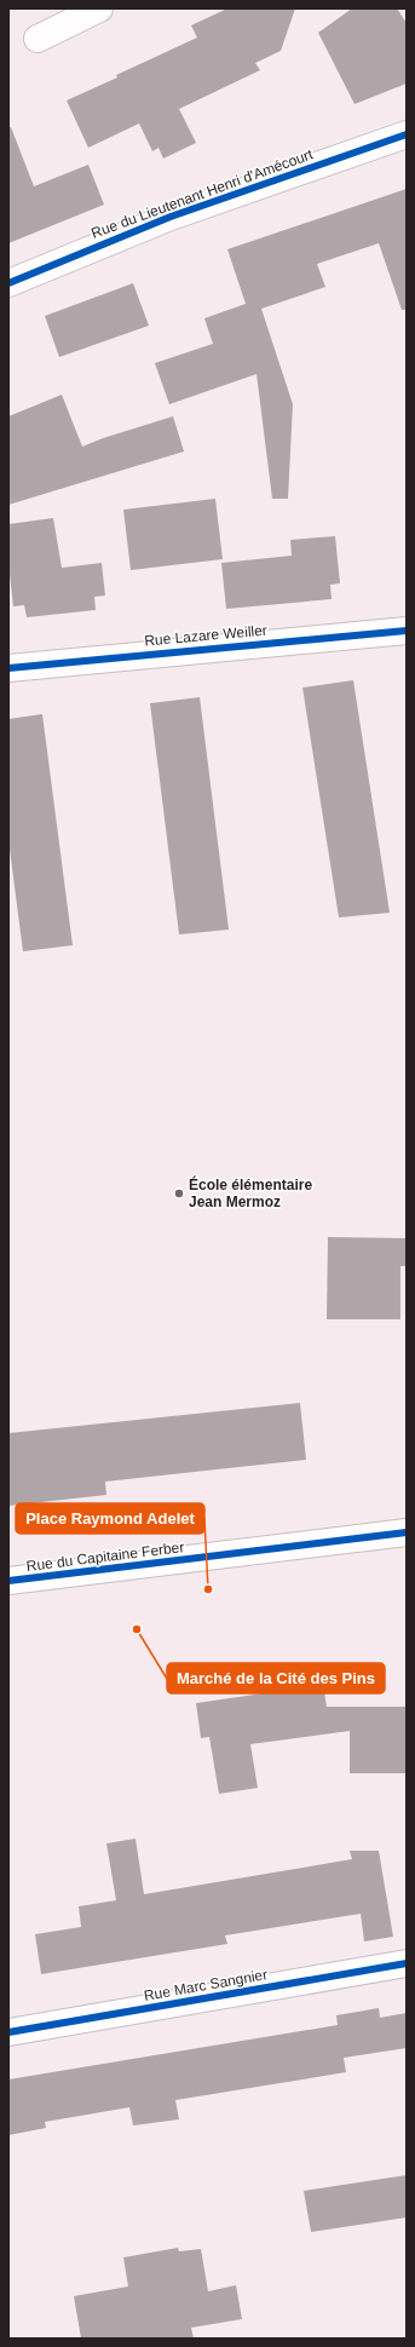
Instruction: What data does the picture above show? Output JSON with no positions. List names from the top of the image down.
{
  "streets": {
    "street": [
      "Rue du Lieutenant Henri d'Amécourt",
      "Rue Lazare Weiller",
      "Rue du Capitaine Ferber",
      "Rue Marc Sangnier"
    ]
  },
  "places": ["École élémentaire Jean Mermoz", "Place Raymond Adelet", "Marché de la Cité des Pins"]
}
